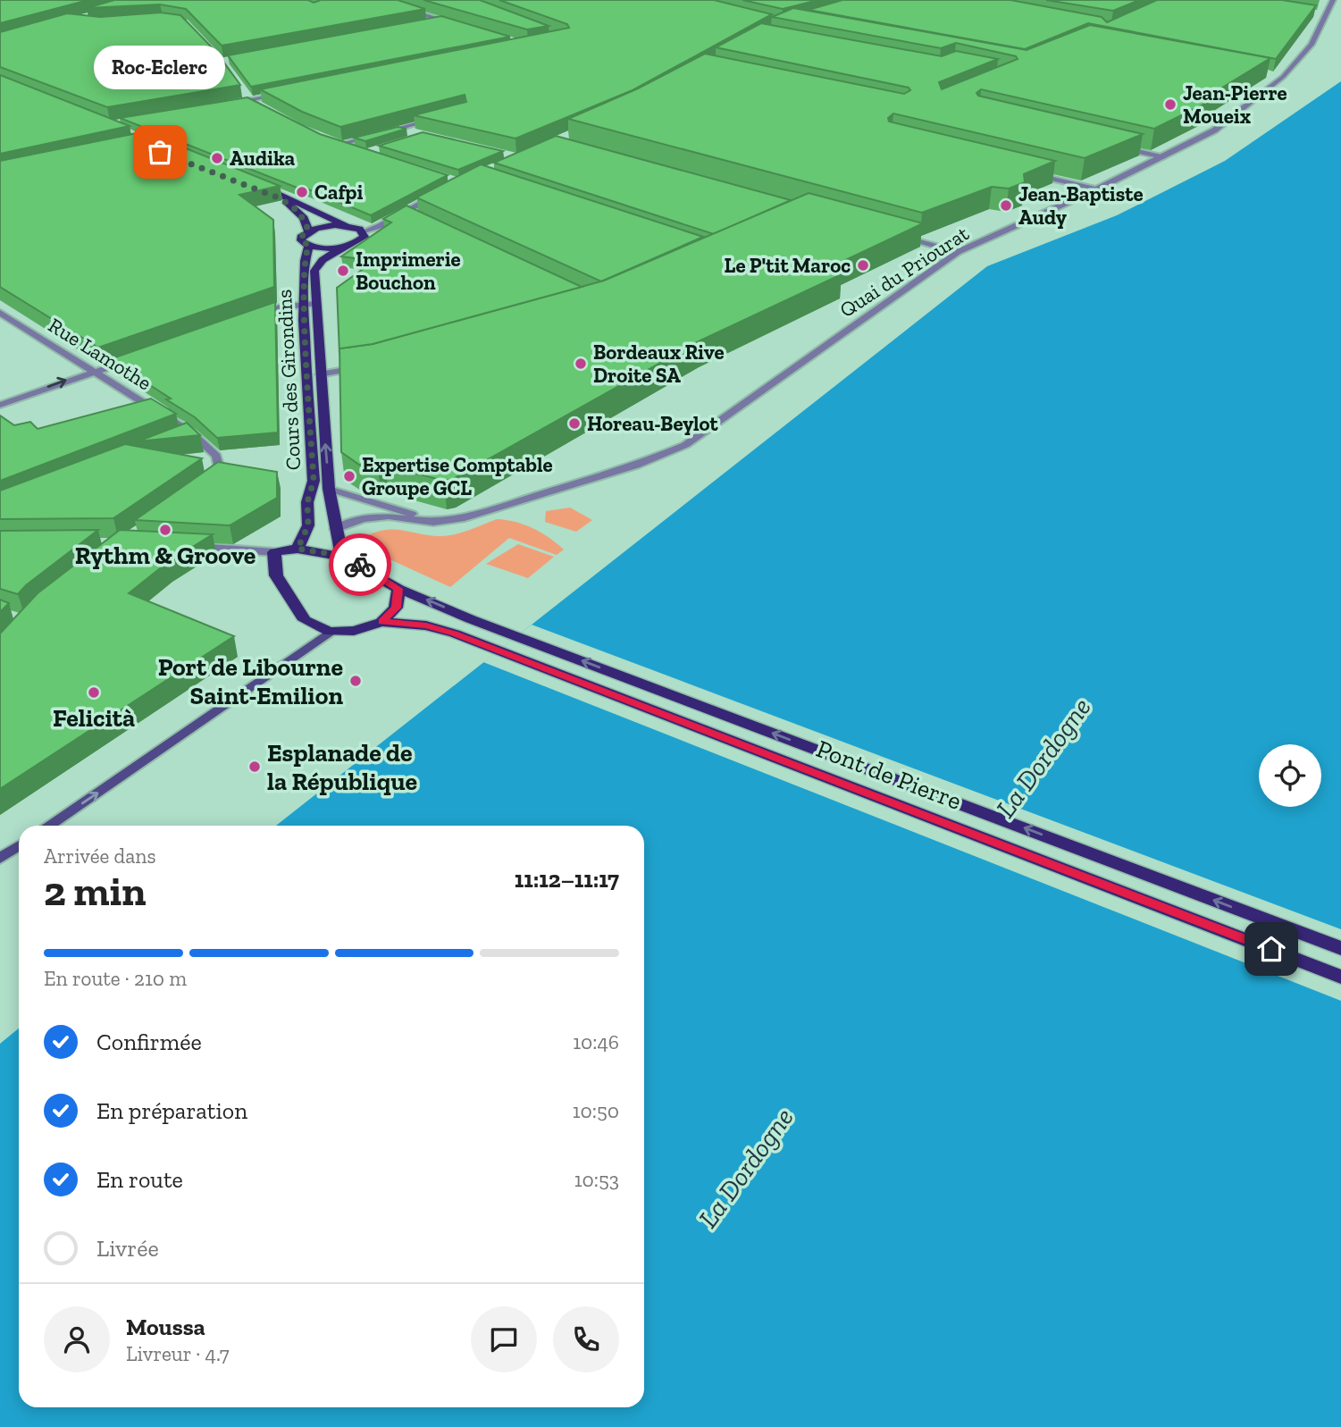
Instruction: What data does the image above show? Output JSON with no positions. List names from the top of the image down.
{
  "streets": {
    "main road": ["Cours des Girondins", "Pont de Pierre"],
    "street": ["Quai du Priourat", "Rue Lamothe"]
  },
  "water": ["La Dordogne"],
  "places": [
    "Jean-Pierre Moueix",
    "Roc-Eclerc",
    "Audika",
    "Cafpi",
    "Jean-Baptiste Audy",
    "Le P'tit Maroc",
    "Imprimerie Bouchon",
    "Bordeaux Rive Droite SA",
    "Horeau-Beylot",
    "Expertise Comptable Groupe GCL",
    "Rythm & Groove",
    "Port de Libourne Saint-Emilion",
    "Felicità",
    "Esplanade de la République"
  ],
  "page": {
    "bubble": "Roc-Eclerc",
    "heading": ["2 min", "Arrivée dans", "11:12–11:17"],
    "panel": ["Moussa", "Livreur · 4.7"],
    "bar": "En route · 210 m",
    "list": [
      ["Confirmée", "10:46"],
      ["En préparation", "10:50"],
      ["En route", "10:53"],
      "Livrée"
    ]
  }
}
